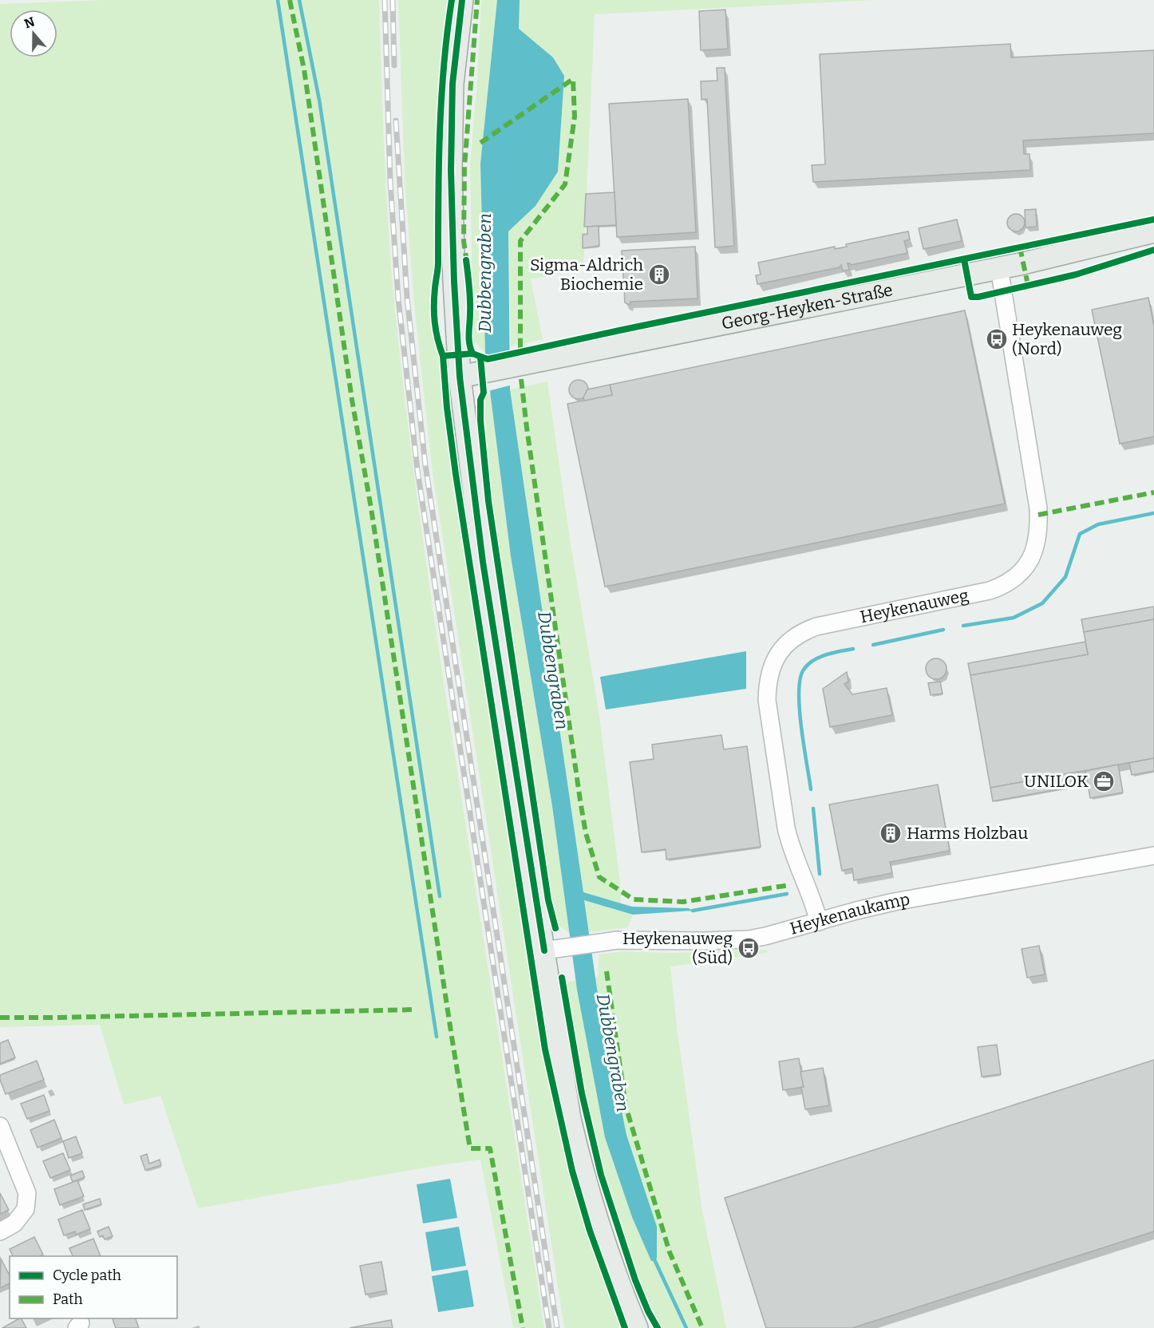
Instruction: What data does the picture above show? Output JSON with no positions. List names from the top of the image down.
{
  "streets": {
    "main road": ["Georg-Heyken-Straße"],
    "street": ["Heykenauweg", "Heykenaukamp"]
  },
  "crossings": [
    ["Georg-Heyken-Straße", "Heykenauweg"],
    ["Heykenauweg", "Heykenaukamp"]
  ],
  "water": ["Dubbengraben"],
  "places": {
    "building": ["Sigma-Aldrich Biochemie", "Harms Holzbau"],
    "bus stop": ["Heykenauweg (Nord)", "Heykenauweg (Süd)"],
    "office": ["UNILOK"]
  },
  "legend": ["Cycle path", "Path"],
  "north": "top"
}
